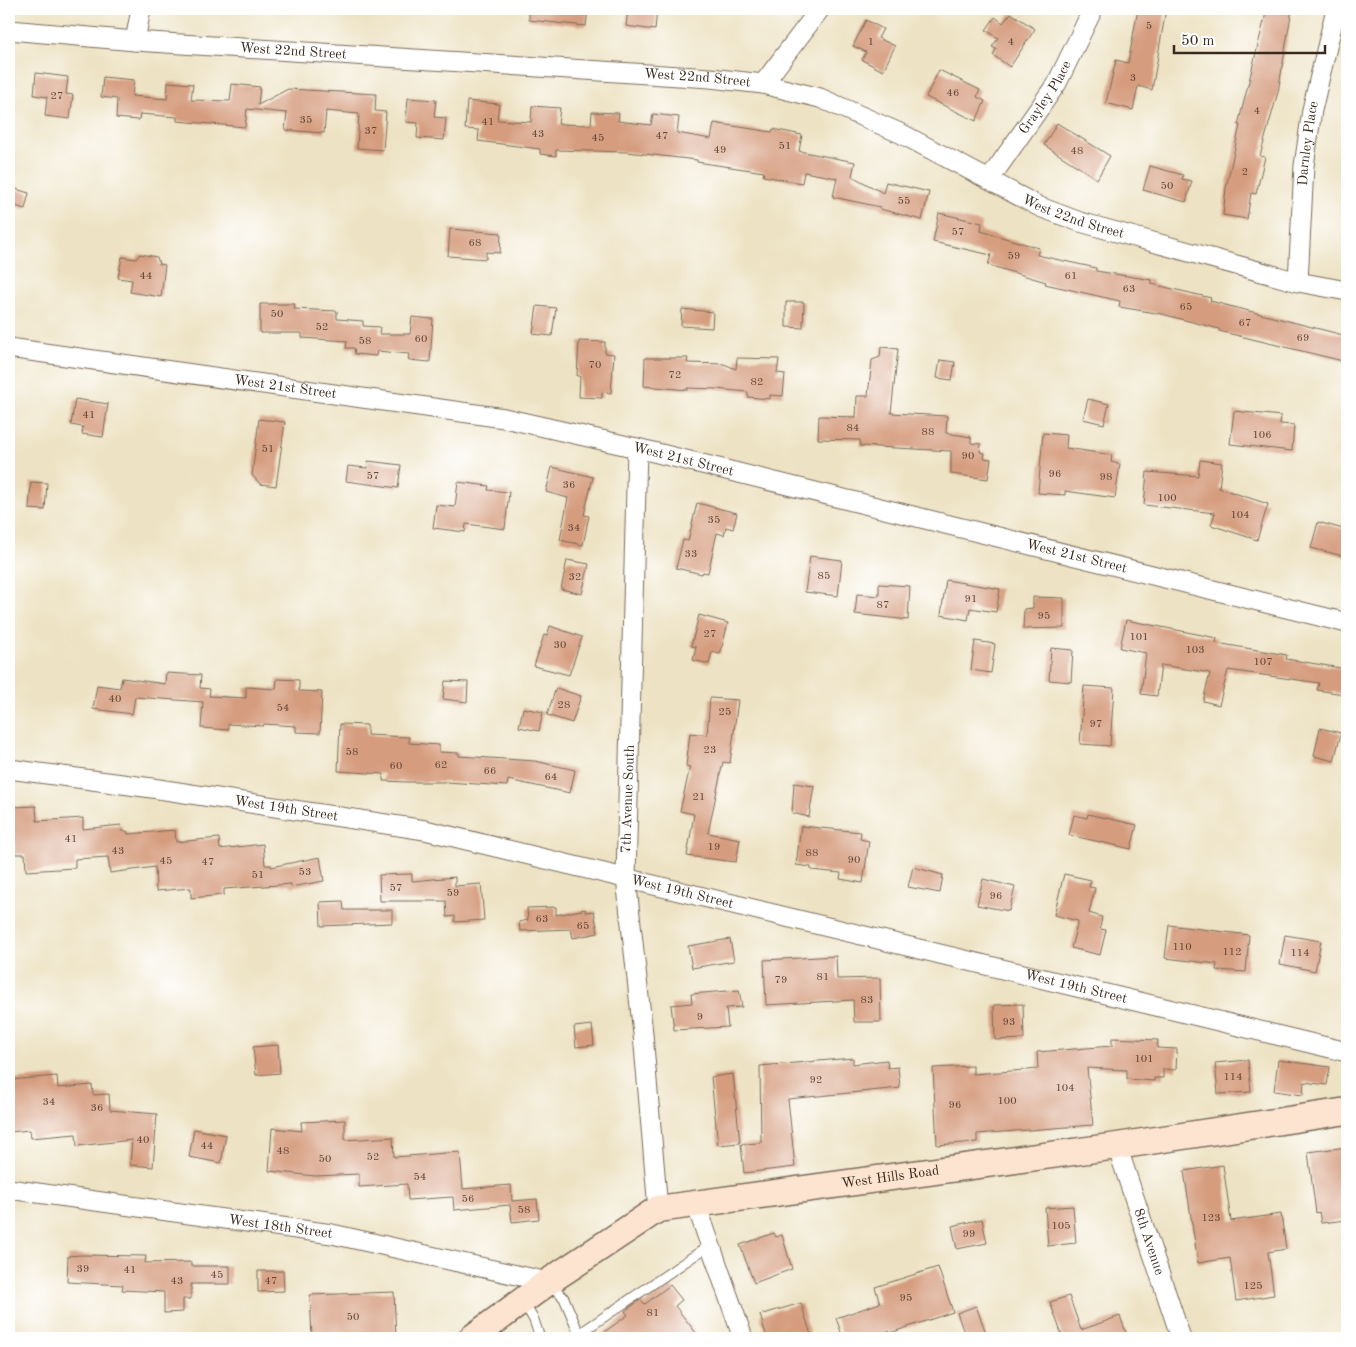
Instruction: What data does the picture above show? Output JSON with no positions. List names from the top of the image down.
{
  "streets": {
    "street": [
      "West 22nd Street",
      "Grayley Place",
      "Darnley Place",
      "West 21st Street",
      "7th Avenue South",
      "West 19th Street",
      "West Hills Road",
      "West 18th Street",
      "8th Avenue"
    ]
  },
  "crossings": [
    ["West 22nd Street", "Grayley Place"],
    ["West 22nd Street", "Darnley Place"],
    ["West 21st Street", "7th Avenue South"],
    ["7th Avenue South", "West 19th Street"],
    ["7th Avenue South", "West Hills Road"],
    ["West Hills Road", "West 18th Street"],
    ["West Hills Road", "8th Avenue"]
  ],
  "house_numbers": [
    "5",
    "1",
    "4",
    "3",
    "46",
    "27",
    "4",
    "35",
    "41",
    "37",
    "43",
    "47",
    "45",
    "51",
    "49",
    "48",
    "2",
    "50",
    "55",
    "57",
    "68",
    "59",
    "44",
    "61",
    "63",
    "65",
    "50",
    "67",
    "52",
    "69",
    "60",
    "58",
    "70",
    "72",
    "82",
    "41",
    "84",
    "88",
    "106",
    "51",
    "90",
    "96",
    "57",
    "98",
    "36",
    "100",
    "104",
    "35",
    "34",
    "33",
    "85",
    "32",
    "91",
    "87",
    "95",
    "27",
    "101",
    "30",
    "103",
    "107",
    "40",
    "28",
    "54",
    "25",
    "97",
    "23",
    "58",
    "62",
    "60",
    "66",
    "64",
    "21",
    "41",
    "19",
    "43",
    "88",
    "90",
    "45",
    "47",
    "53",
    "51",
    "57",
    "59",
    "96",
    "63",
    "65",
    "110",
    "112",
    "114",
    "81",
    "79",
    "83",
    "9",
    "93",
    "101",
    "114",
    "92",
    "104",
    "100",
    "34",
    "96",
    "36",
    "40",
    "44",
    "48",
    "52",
    "50",
    "54",
    "56",
    "58",
    "123",
    "105",
    "99",
    "39",
    "41",
    "45",
    "43",
    "47",
    "125",
    "95",
    "81",
    "50"
  ],
  "scale_bar": "50 m"
}
